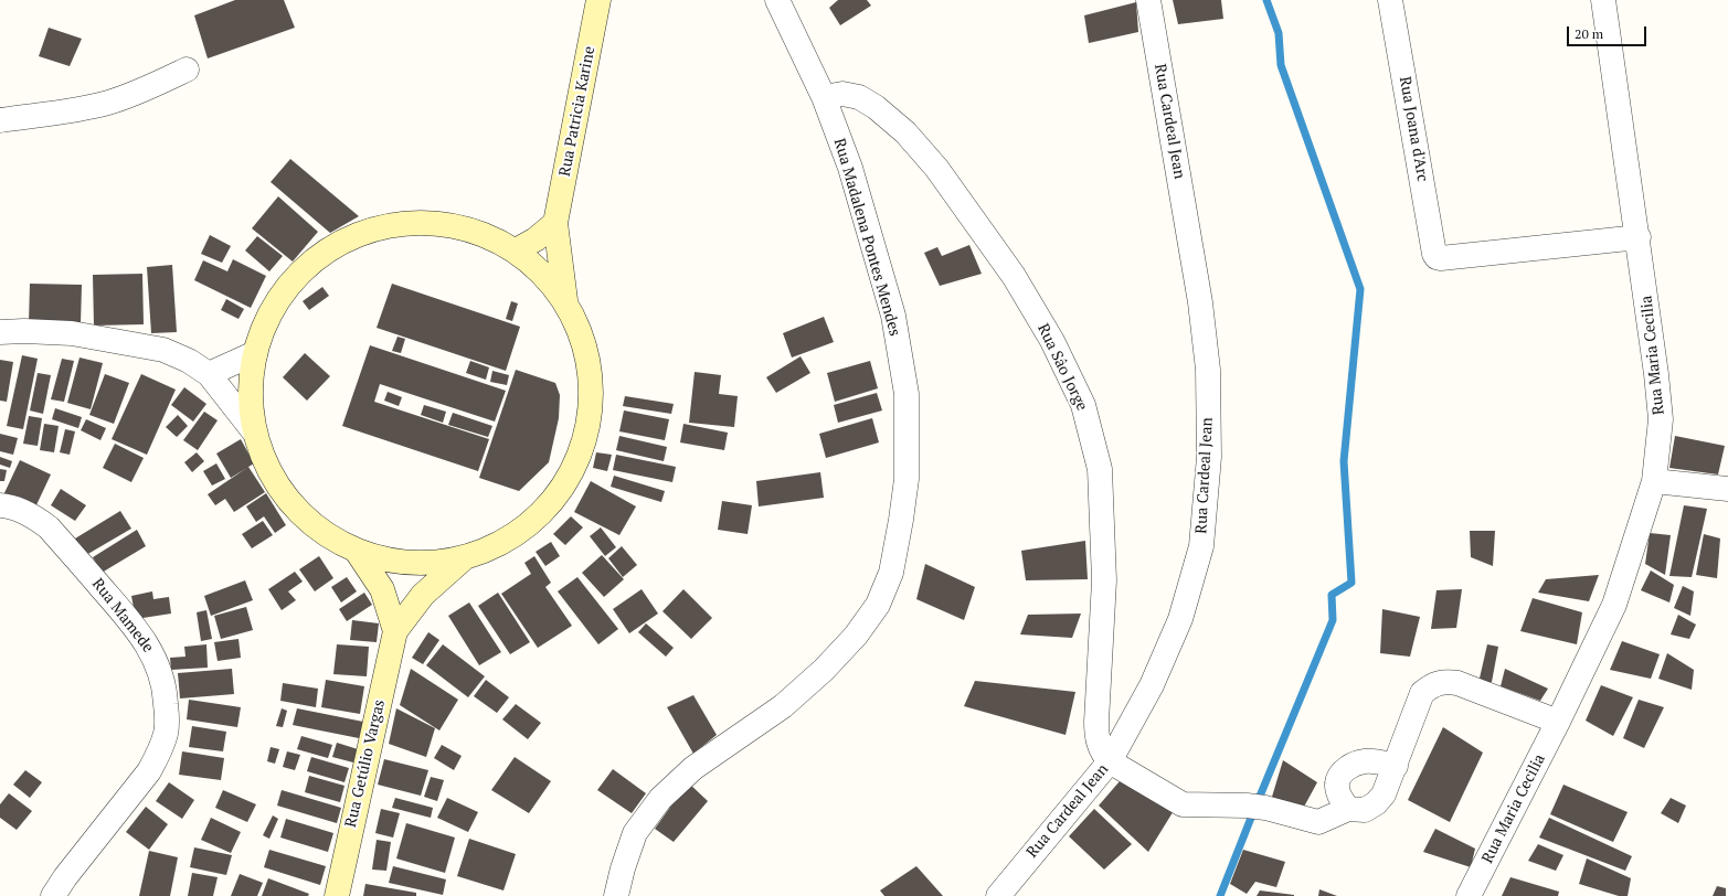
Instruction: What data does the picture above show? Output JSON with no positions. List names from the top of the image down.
{
  "streets": {
    "main road": ["Rua Patricia Karine", "Rua Getúlio Vargas"],
    "street": [
      "Rua Cardeal Jean",
      "Rua Joana d'Arc",
      "Rua Madalena Pontes Mendes",
      "Rua Maria Cecilia",
      "Rua Sâo Jorge",
      "Rua Mamede"
    ]
  },
  "crossings": [
    ["Rua Cardeal Jean", "Rua Sâo Jorge"],
    ["Rua Joana d'Arc", "Rua Maria Cecilia"],
    ["Rua Madalena Pontes Mendes", "Rua Sâo Jorge"]
  ],
  "scale_bar": "20 m"
}
